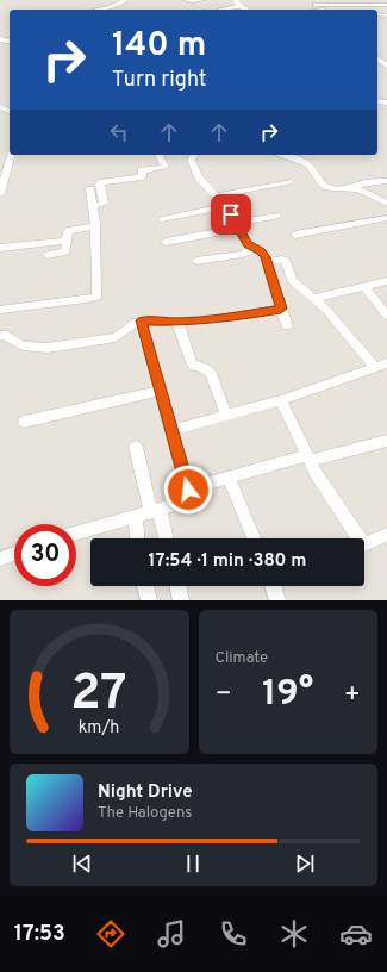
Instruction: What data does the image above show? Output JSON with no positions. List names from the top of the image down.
{
  "page": {
    "turn": ["140 m", "Turn right"],
    "limit": "30",
    "trip": "17:54 · 1 min · 380 m",
    "tile": "Climate",
    "heat": ["−", "19°", "+"],
    "song": ["Night Drive", "The Halogens"],
    "tabs": "17:53",
    "gauge": ["27", "km/h"]
  }
}
